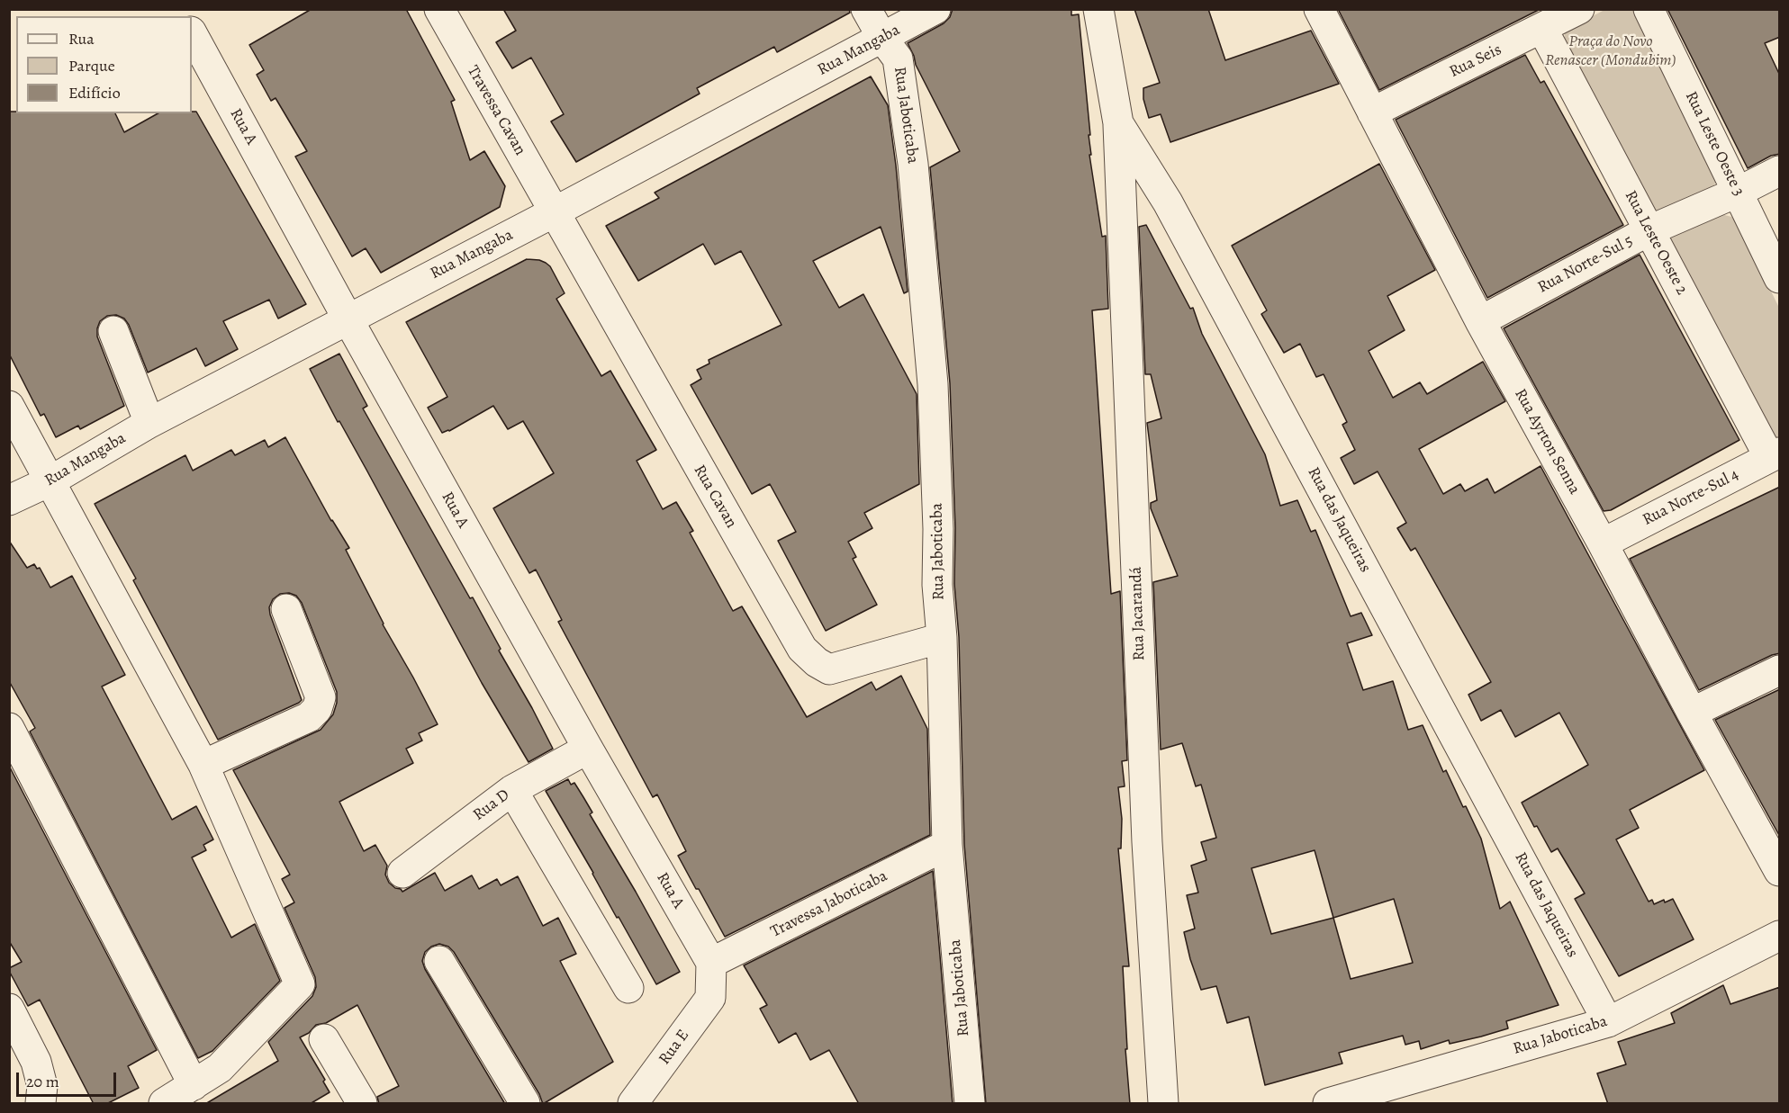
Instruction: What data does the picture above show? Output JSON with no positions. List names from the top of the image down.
{
  "streets": {
    "street": [
      "Rua Mangaba",
      "Rua Seis",
      "Travessa Cavan",
      "Rua Jaboticaba",
      "Rua A",
      "Rua Leste Oeste 3",
      "Rua Leste Oeste 2",
      "Rua Norte-Sul 5",
      "Rua Ayrton Senna",
      "Rua Cavan",
      "Rua Norte-Sul 4",
      "Rua das Jaqueiras",
      "Rua Jacarandá",
      "Rua D",
      "Travessa Jaboticaba",
      "Rua E"
    ]
  },
  "crossings": [
    ["Rua Mangaba", "Travessa Cavan"],
    ["Rua Mangaba", "Rua Jaboticaba"],
    ["Rua Mangaba", "Rua A"],
    ["Rua Mangaba", "Rua Cavan"],
    ["Rua Seis", "Rua Leste Oeste 2"],
    ["Rua Seis", "Rua Ayrton Senna"],
    ["Travessa Cavan", "Rua Cavan"],
    ["Rua Jaboticaba", "Rua Cavan"],
    ["Rua Jaboticaba", "Rua das Jaqueiras"],
    ["Rua Jaboticaba", "Travessa Jaboticaba"],
    ["Rua A", "Rua D"],
    ["Rua A", "Travessa Jaboticaba"],
    ["Rua A", "Rua E"],
    ["Rua Leste Oeste 3", "Rua Norte-Sul 5"],
    ["Rua Leste Oeste 2", "Rua Norte-Sul 5"],
    ["Rua Leste Oeste 2", "Rua Norte-Sul 4"],
    ["Rua Norte-Sul 5", "Rua Ayrton Senna"],
    ["Rua Ayrton Senna", "Rua Norte-Sul 4"],
    ["Rua das Jaqueiras", "Rua Jacarandá"],
    ["Travessa Jaboticaba", "Rua E"]
  ],
  "parks": ["Praça do Novo Renascer (Mondubim)"],
  "legend": ["Rua", "Parque", "Edifício"],
  "scale_bar": "20 m"
}
